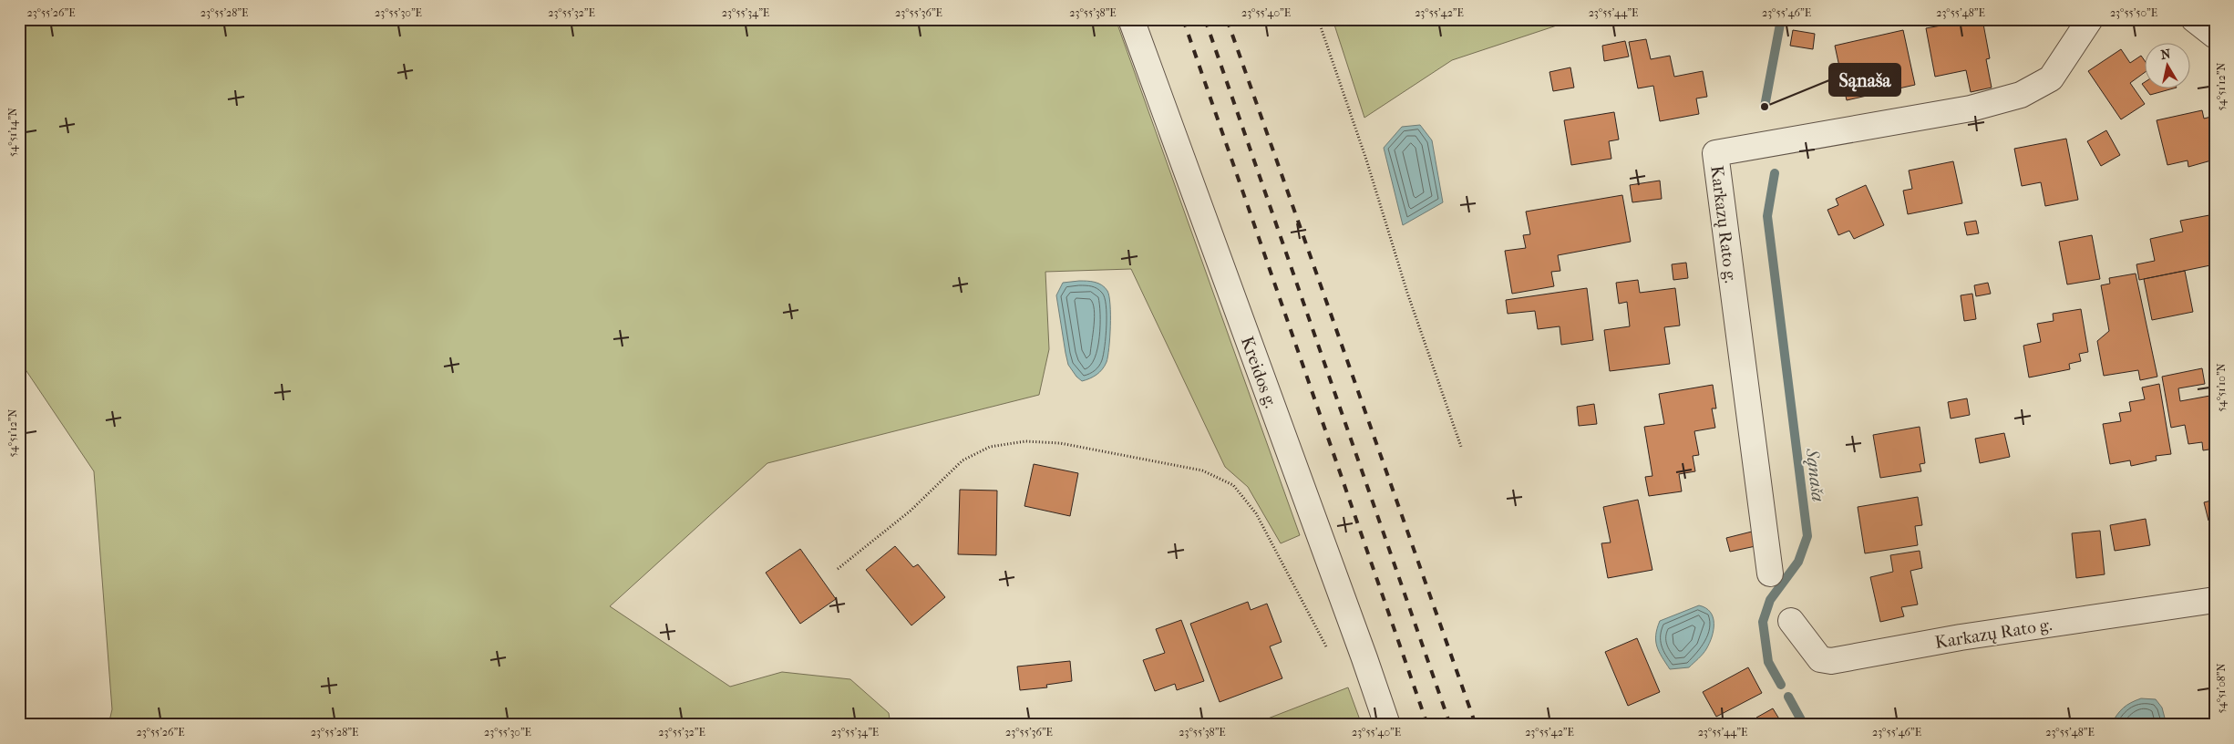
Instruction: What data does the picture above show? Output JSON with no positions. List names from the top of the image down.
{
  "streets": {
    "street": ["Karkazų Rato g.", "Kreidos g."]
  },
  "water": ["Sąnaša"],
  "places": ["Sąnaša"],
  "north": "top",
  "coordinates": [
    "23°55'26\"E",
    "23°55'28\"E",
    "23°55'30\"E",
    "23°55'32\"E",
    "23°55'34\"E",
    "23°55'36\"E",
    "23°55'38\"E",
    "23°55'40\"E",
    "23°55'42\"E",
    "23°55'44\"E",
    "23°55'46\"E",
    "23°55'48\"E",
    "23°55'50\"E",
    "54°51'12\"N",
    "54°51'14\"N",
    "54°51'10\"N",
    "54°51'08\"N"
  ]
}
